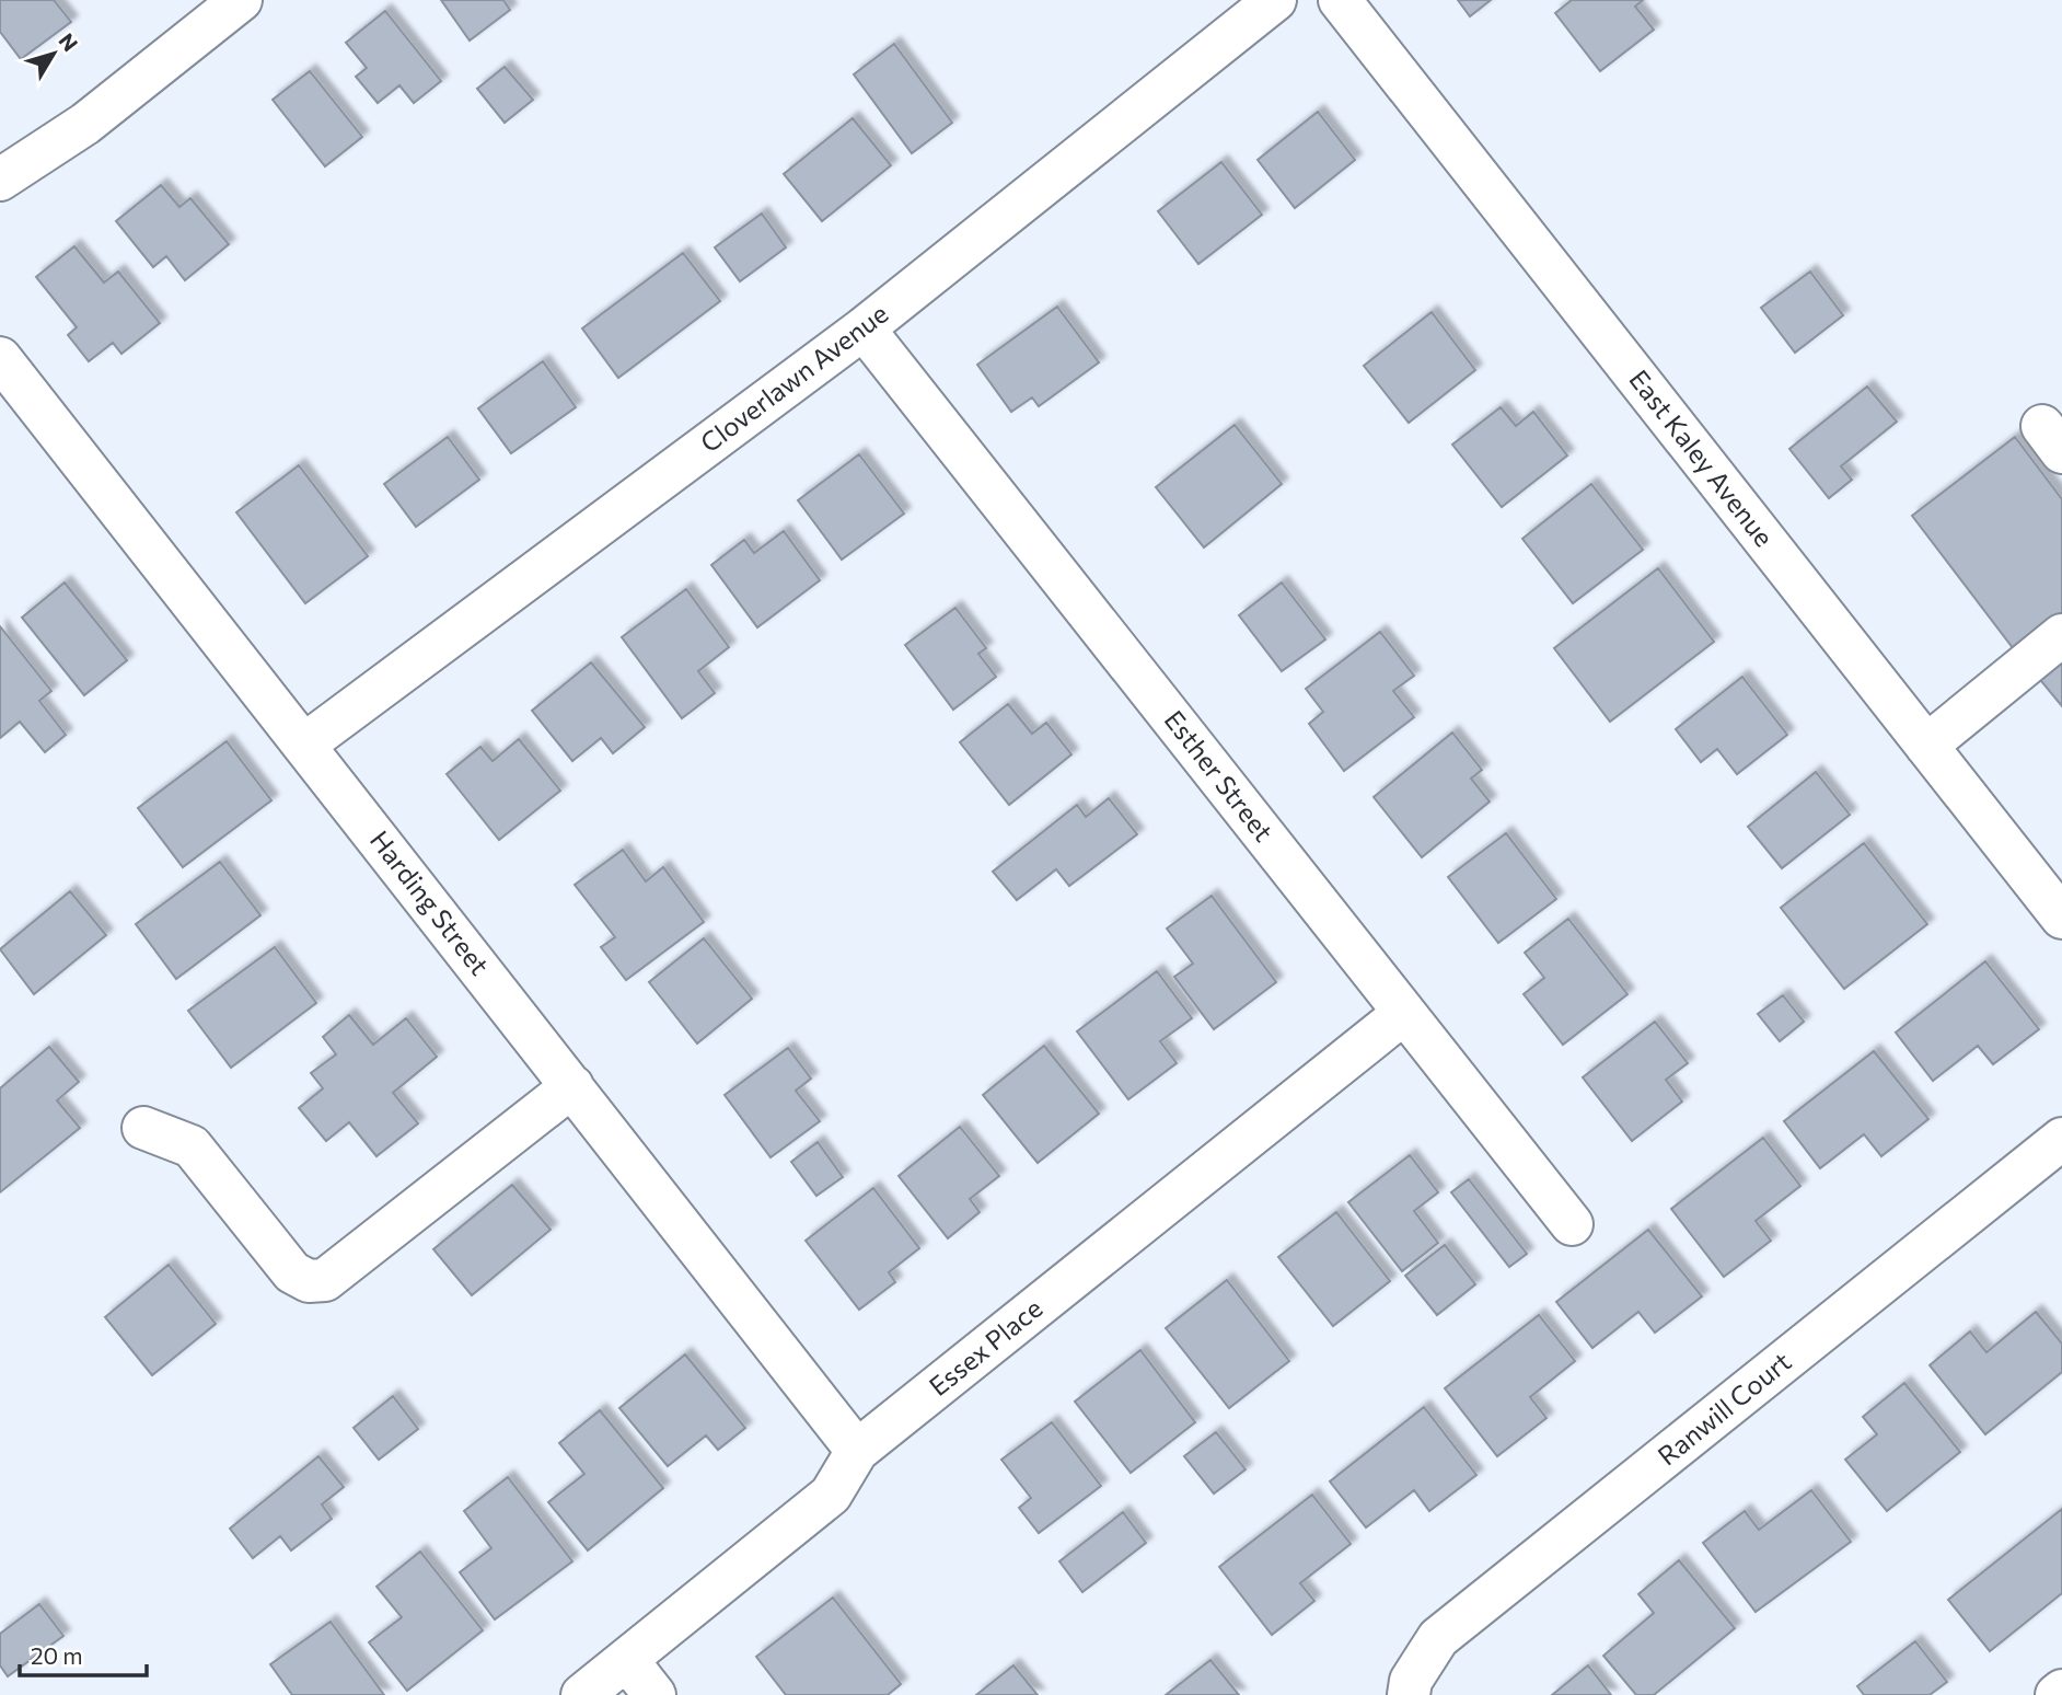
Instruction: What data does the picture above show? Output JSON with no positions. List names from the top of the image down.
{
  "streets": {
    "street": [
      "Cloverlawn Avenue",
      "East Kaley Avenue",
      "Esther Street",
      "Harding Street",
      "Essex Place",
      "Ranwill Court"
    ]
  },
  "crossings": [
    ["Cloverlawn Avenue", "Esther Street"],
    ["Cloverlawn Avenue", "Harding Street"],
    ["Esther Street", "Essex Place"],
    ["Harding Street", "Essex Place"]
  ],
  "scale_bar": "20 m",
  "north": "top right"
}
